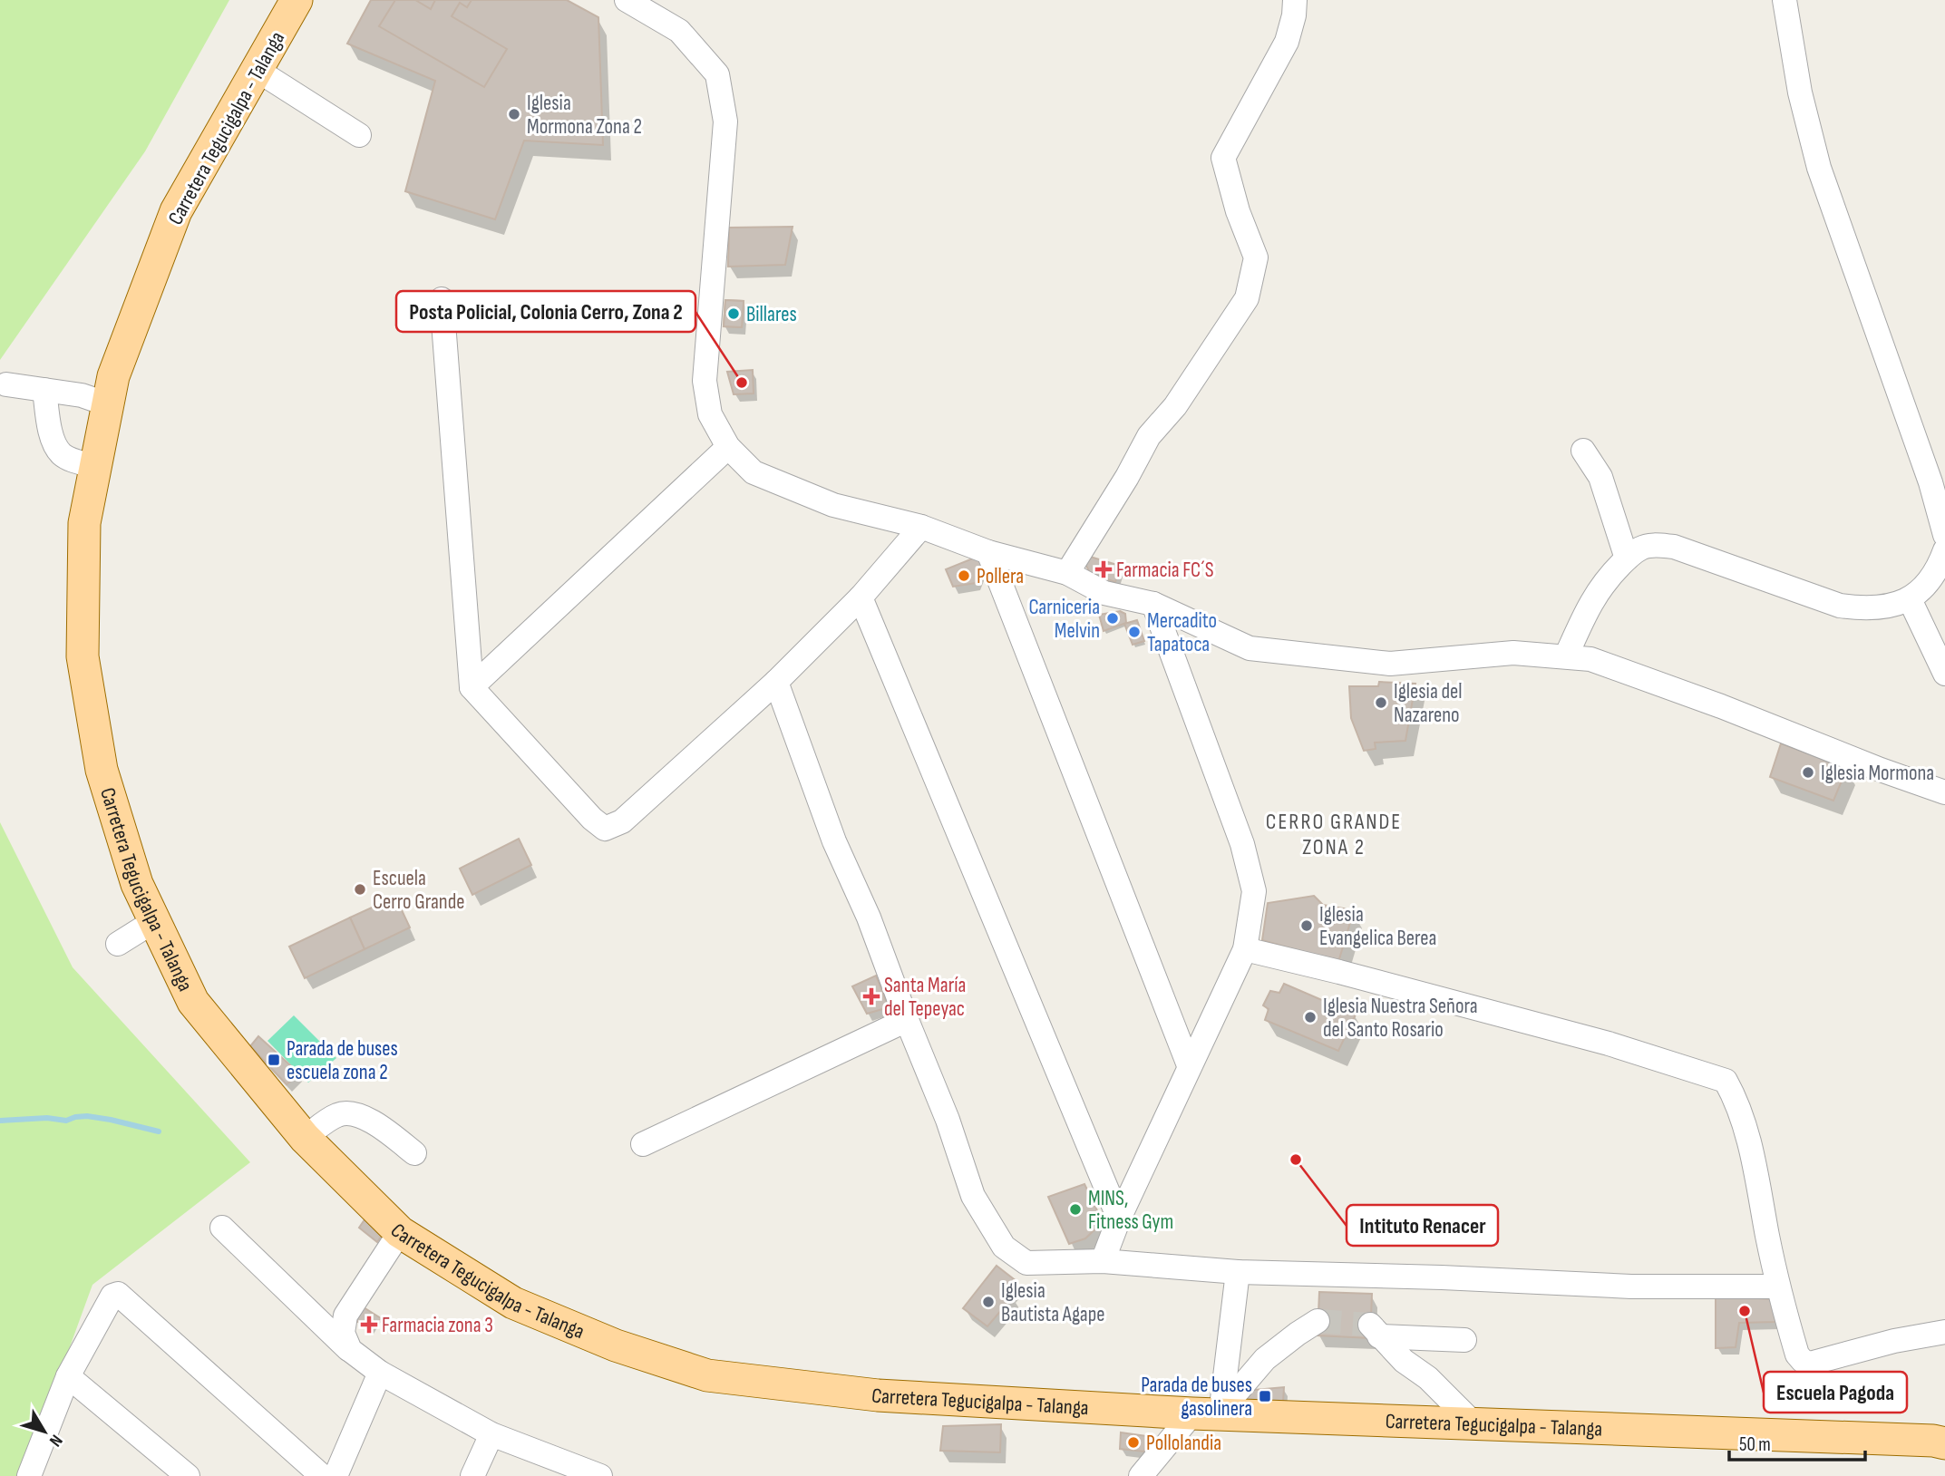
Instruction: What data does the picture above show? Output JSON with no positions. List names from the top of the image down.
{
  "streets": {
    "main road": ["Carretera Tegucigalpa - Talanga"]
  },
  "districts": ["CERRO GRANDE ZONA 2"],
  "places": {
    "other": [
      "Iglesia Mormona Zona 2",
      "Billares",
      "Posta Policial, Colonia Cerro, Zona 2",
      "Pollera",
      "Carniceria Melvin",
      "Mercadito Tapatoca",
      "Iglesia del Nazareno",
      "Iglesia Mormona",
      "Escuela Cerro Grande",
      "Iglesia Evangelica Berea",
      "Iglesia Nuestra Señora del Santo Rosario",
      "Intituto Renacer",
      "MINS, Fitness Gym",
      "Iglesia Bautista Agape",
      "Escuela Pagoda",
      "Pollolandia"
    ],
    "health": ["Farmacia FC´S", "Santa María del Tepeyac", "Farmacia zona 3"],
    "transit": ["Parada de buses escuela zona 2", "Parada de buses gasolinera"]
  },
  "scale_bar": "50 m",
  "north": "bottom right"
}
